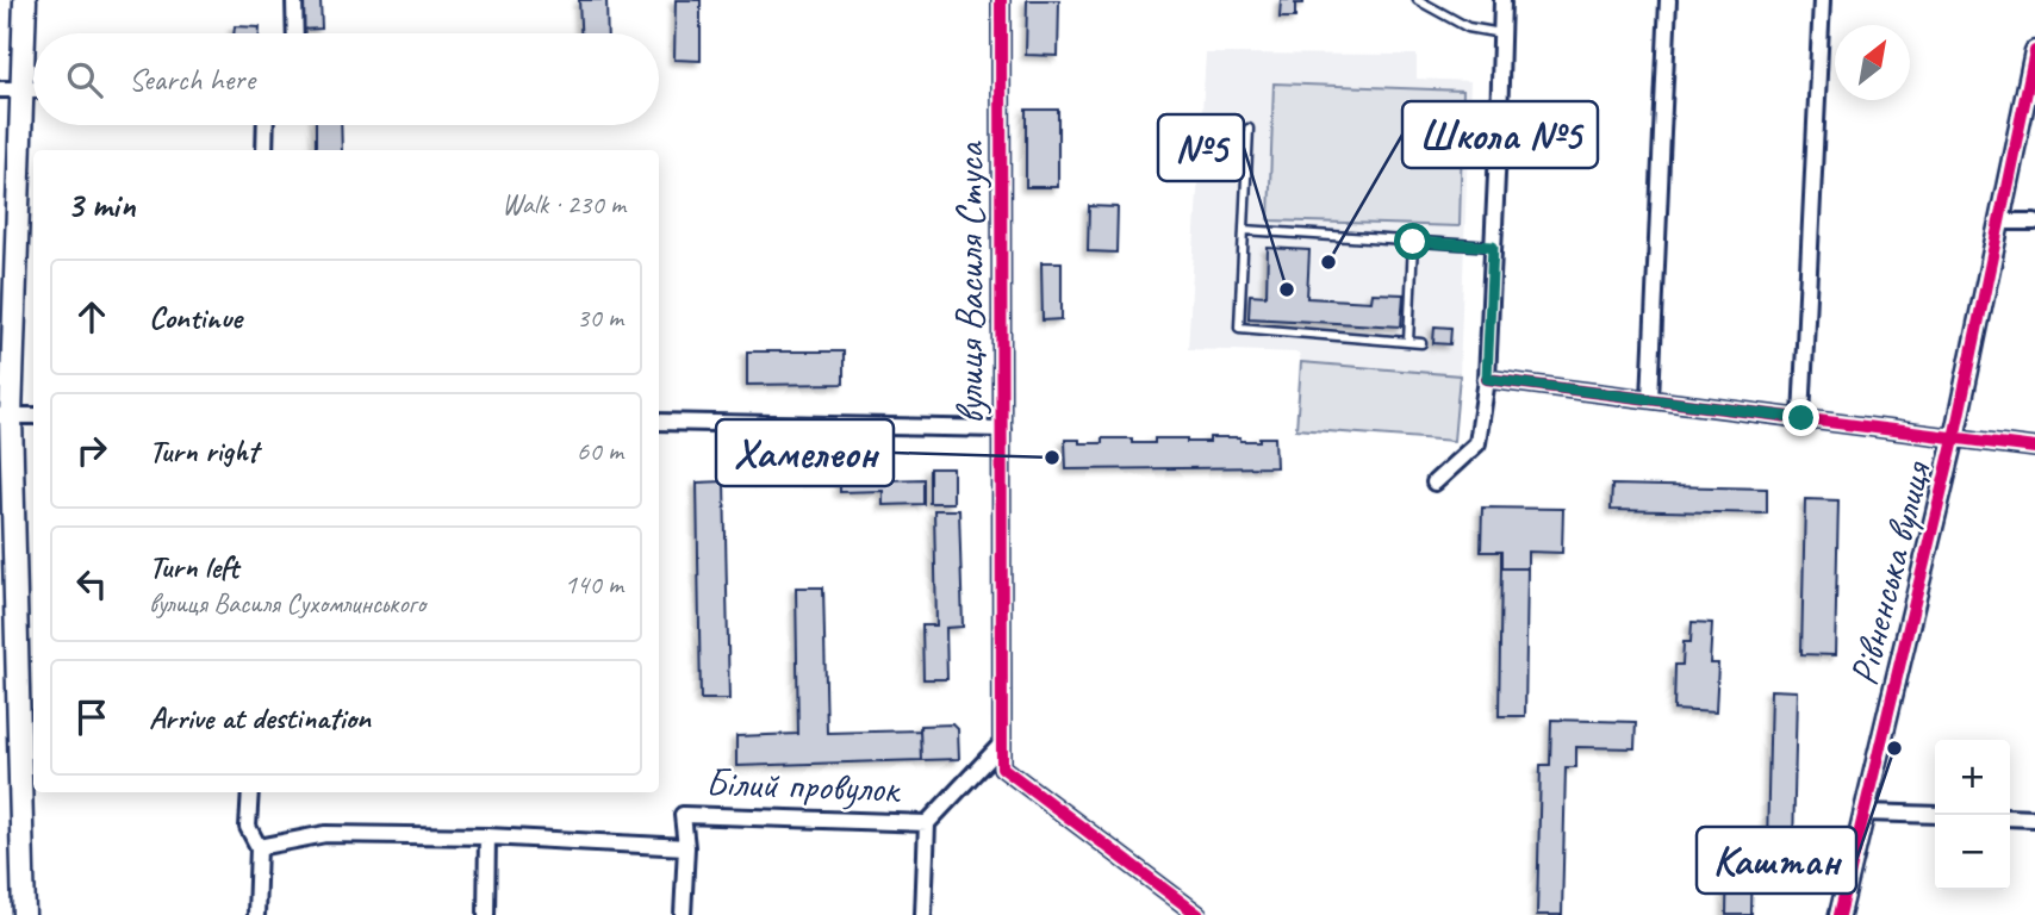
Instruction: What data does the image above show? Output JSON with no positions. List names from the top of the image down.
{
  "streets": {
    "street": ["вулиця Василя Стуса", "Рівненська вулиця", "Білий провулок"]
  },
  "places": [
    "Школа №5",
    "№5",
    "Хамелеон",
    "Каштан"
  ],
  "north": "top right",
  "page": {
    "search": "Search here",
    "heading": ["3 min", "Walk · 230 m"],
    "list": [
      ["Continue", "30 m"],
      ["Turn right", "60 m"],
      ["Turn left", "вулиця Василя Сухомлинського", "140 m"],
      "Arrive at destination"
    ],
    "map_buttons": ["+", "−"]
  }
}
